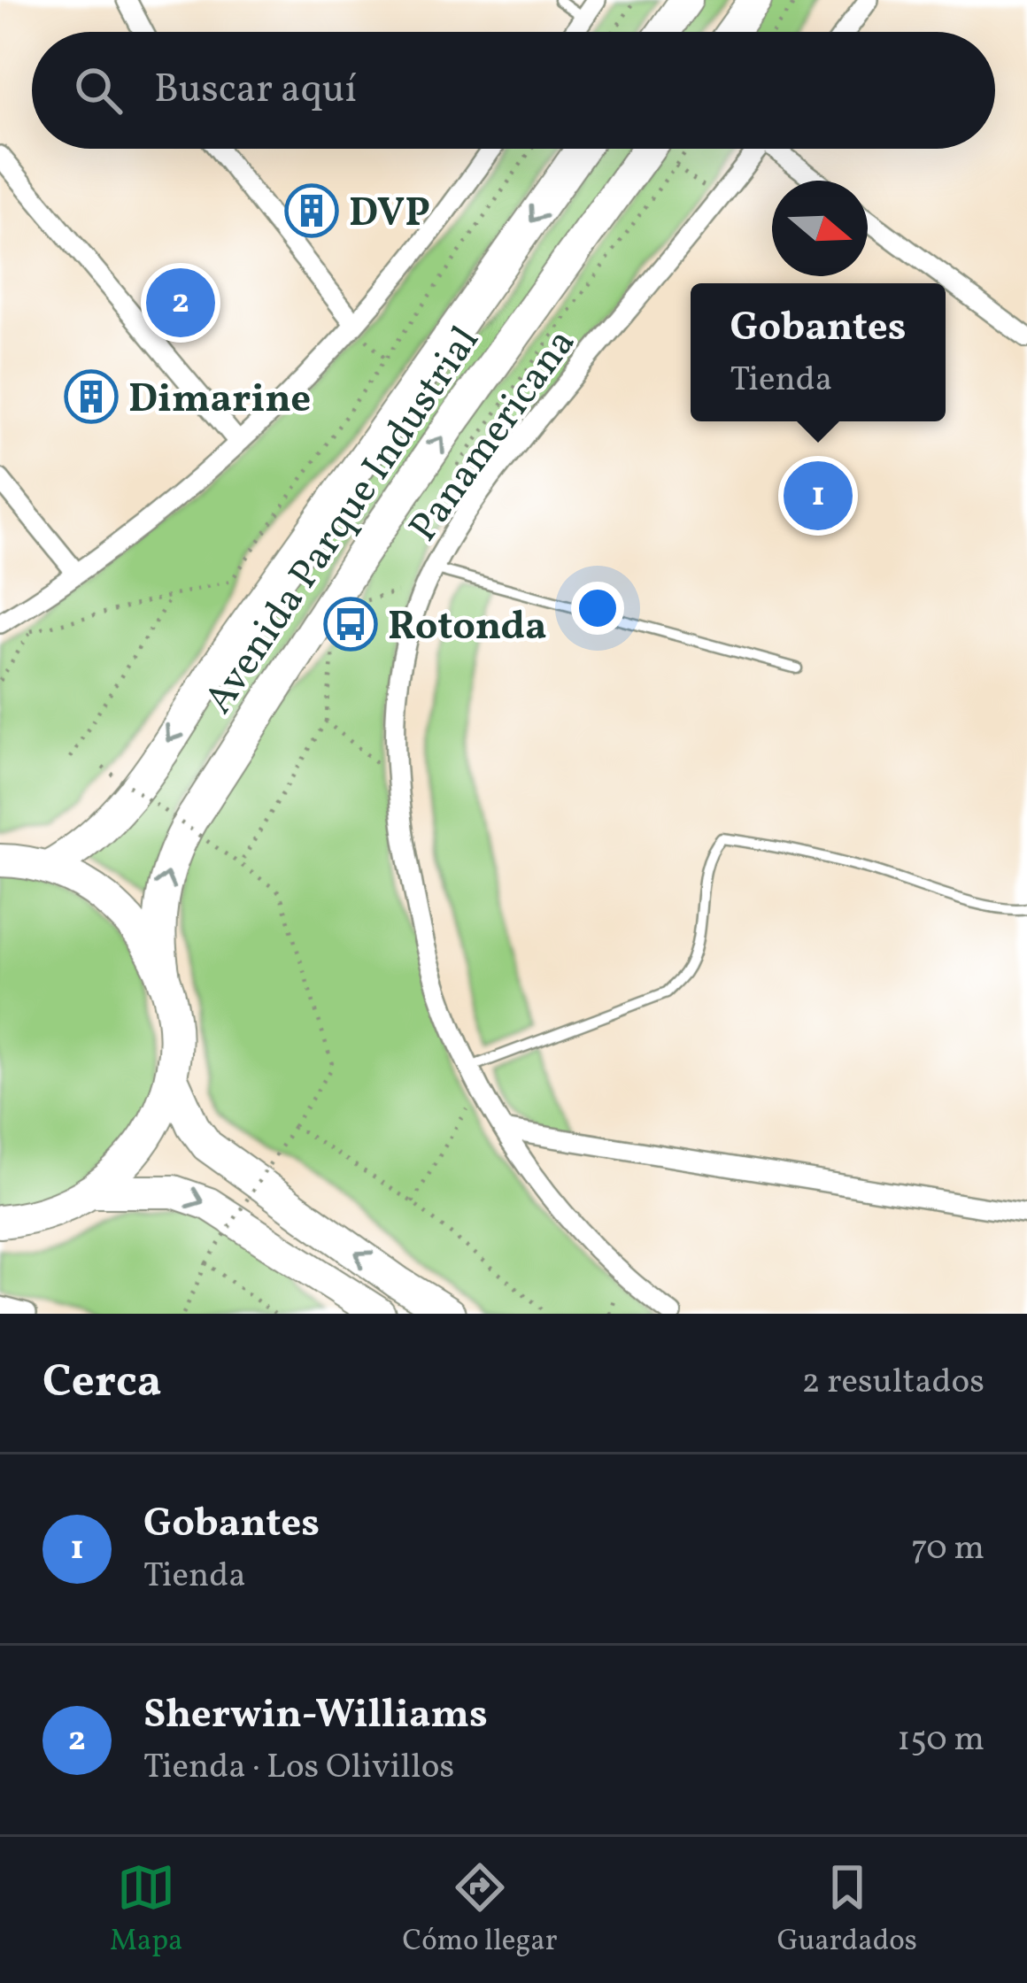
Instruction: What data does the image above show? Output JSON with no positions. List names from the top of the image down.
{
  "streets": {
    "highway": ["Avenida Parque Industrial"],
    "street": ["Panamericana"]
  },
  "places": {
    "building": ["DVP", "Dimarine"],
    "bus stop": ["Rotonda"]
  },
  "north": "right",
  "page": {
    "search": "Buscar aquí",
    "pins": ["2", "1"],
    "popup": ["Gobantes", "Tienda"],
    "heading": ["Cerca", "2 resultados"],
    "list": [
      {
        "mark": "1",
        "name": "Gobantes",
        "note": "Tienda",
        "value": "70 m"
      },
      {
        "mark": "2",
        "name": "Sherwin-Williams",
        "note": "Tienda · Los Olivillos",
        "value": "150 m"
      }
    ],
    "nav": ["Mapa", "Cómo llegar", "Guardados"]
  }
}
